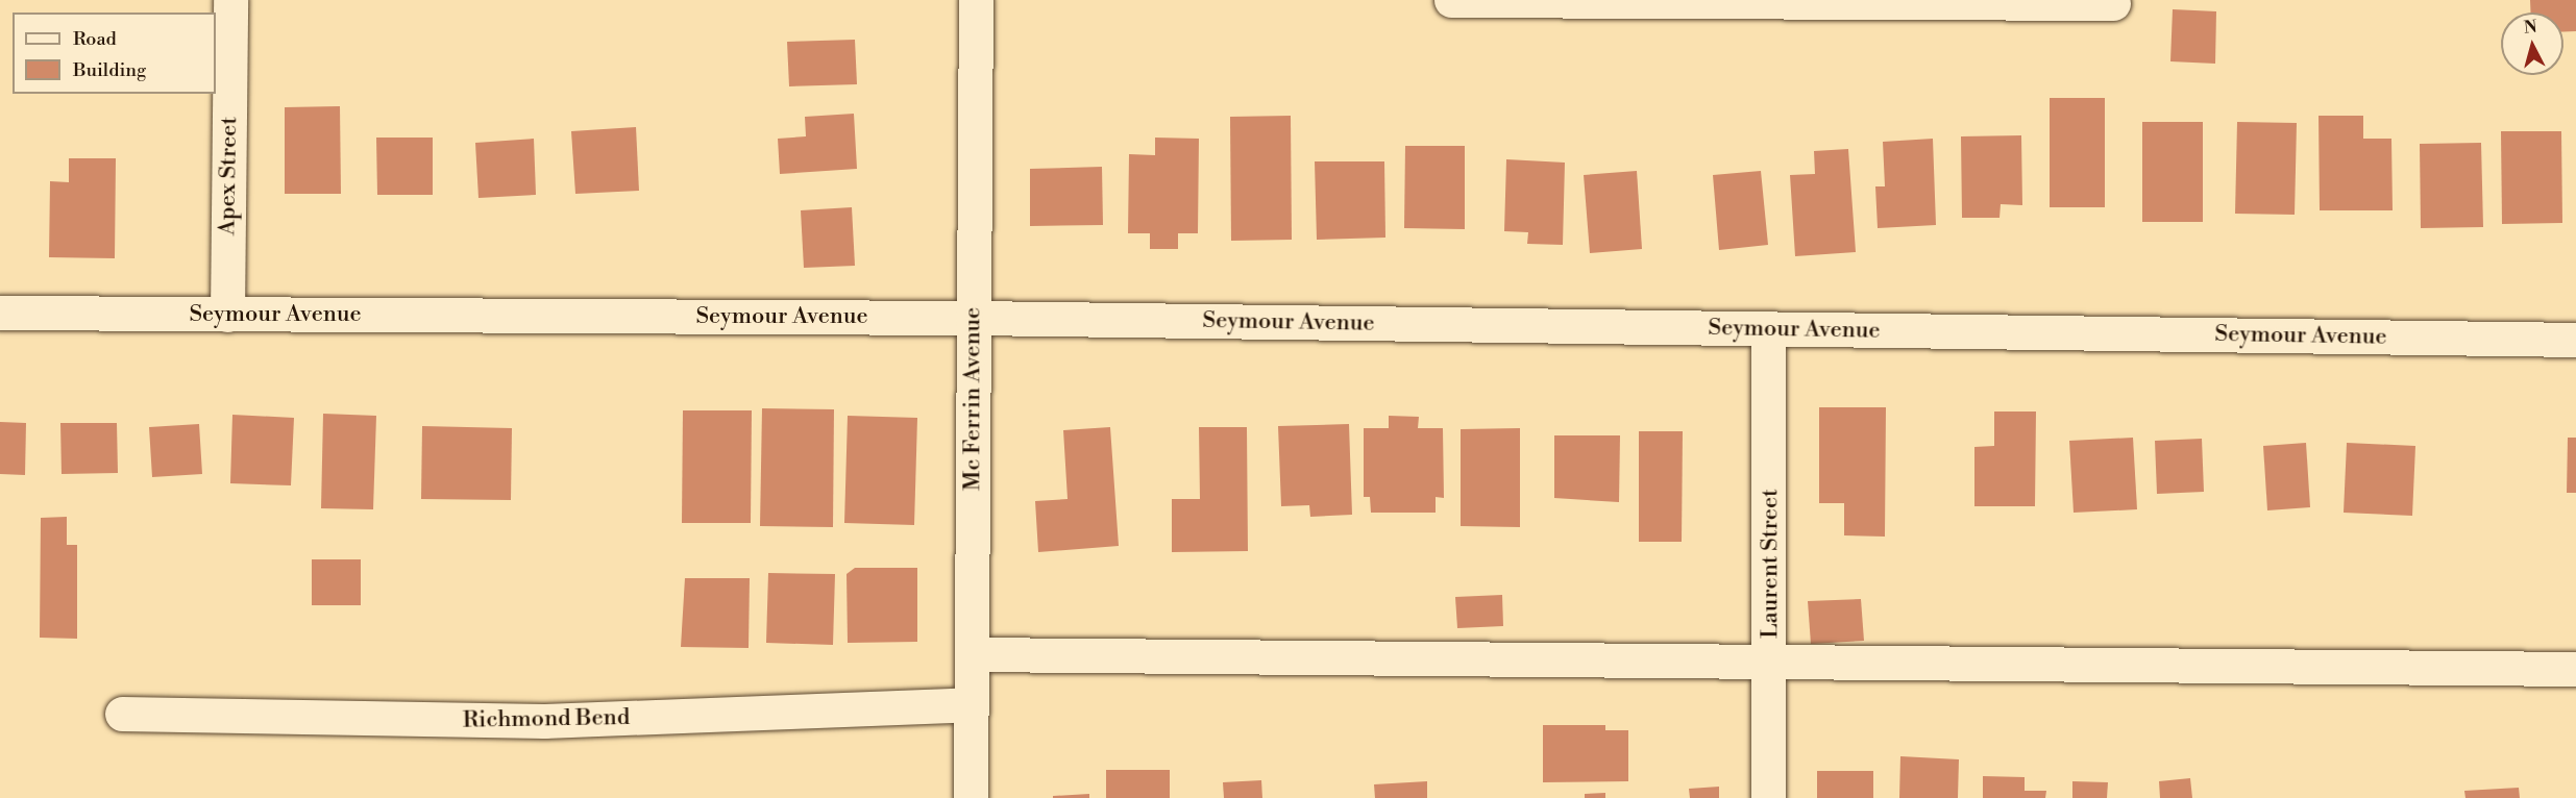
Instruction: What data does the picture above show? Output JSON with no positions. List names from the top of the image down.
{
  "streets": {
    "street": [
      "Apex Street",
      "Seymour Avenue",
      "Mc Ferrin Avenue",
      "Laurent Street",
      "Richmond Bend"
    ]
  },
  "crossings": [
    ["Apex Street", "Seymour Avenue"],
    ["Seymour Avenue", "Mc Ferrin Avenue"],
    ["Seymour Avenue", "Laurent Street"],
    ["Mc Ferrin Avenue", "Richmond Bend"]
  ],
  "legend": ["Road", "Building"],
  "north": "top"
}
